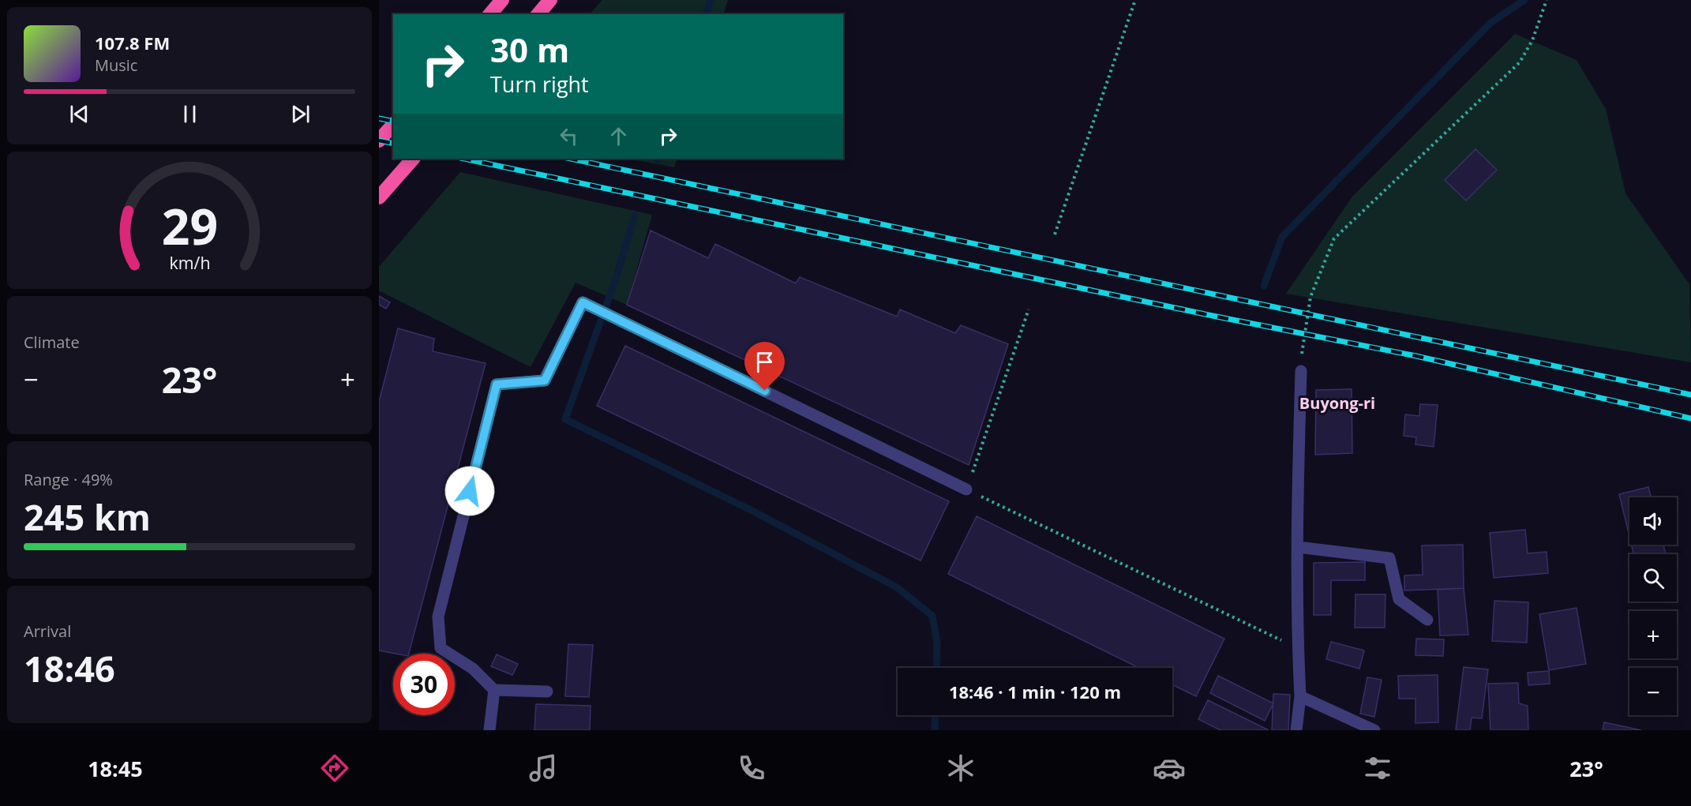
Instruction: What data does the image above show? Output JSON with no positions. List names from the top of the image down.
{
  "districts": ["Buyong-ri"],
  "page": {
    "turn": ["30 m", "Turn right"],
    "song": ["107.8 FM", "Music"],
    "tile": [
      "Climate",
      ["Range · 49%", "245 km"],
      ["Arrival", "18:46"]
    ],
    "heat": ["−", "23°", "+"],
    "map_buttons": ["+", "−"],
    "limit": "30",
    "trip": "18:46 · 1 min · 120 m",
    "tabs": ["18:45", "23°"],
    "gauge": ["29", "km/h"]
  }
}
